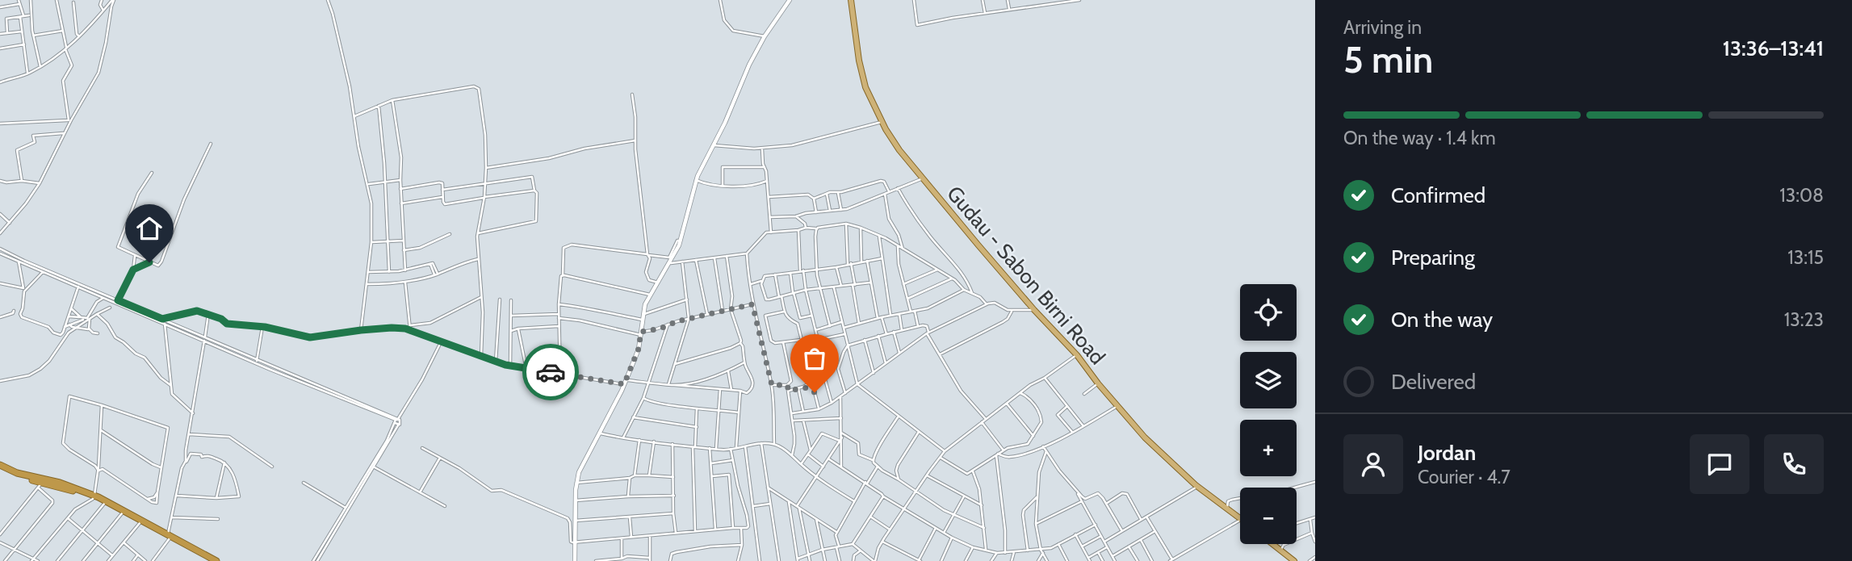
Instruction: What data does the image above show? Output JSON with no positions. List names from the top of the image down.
{
  "streets": {
    "main road": ["Gudau - Sabon Birni Road"]
  },
  "page": {
    "heading": ["5 min", "Arriving in", "13:36–13:41"],
    "panel": ["Jordan", "Courier · 4.7"],
    "bar": "On the way · 1.4 km",
    "list": [
      ["Confirmed", "13:08"],
      ["Preparing", "13:15"],
      ["On the way", "13:23"],
      "Delivered"
    ],
    "map_buttons": ["+", "−"]
  }
}
